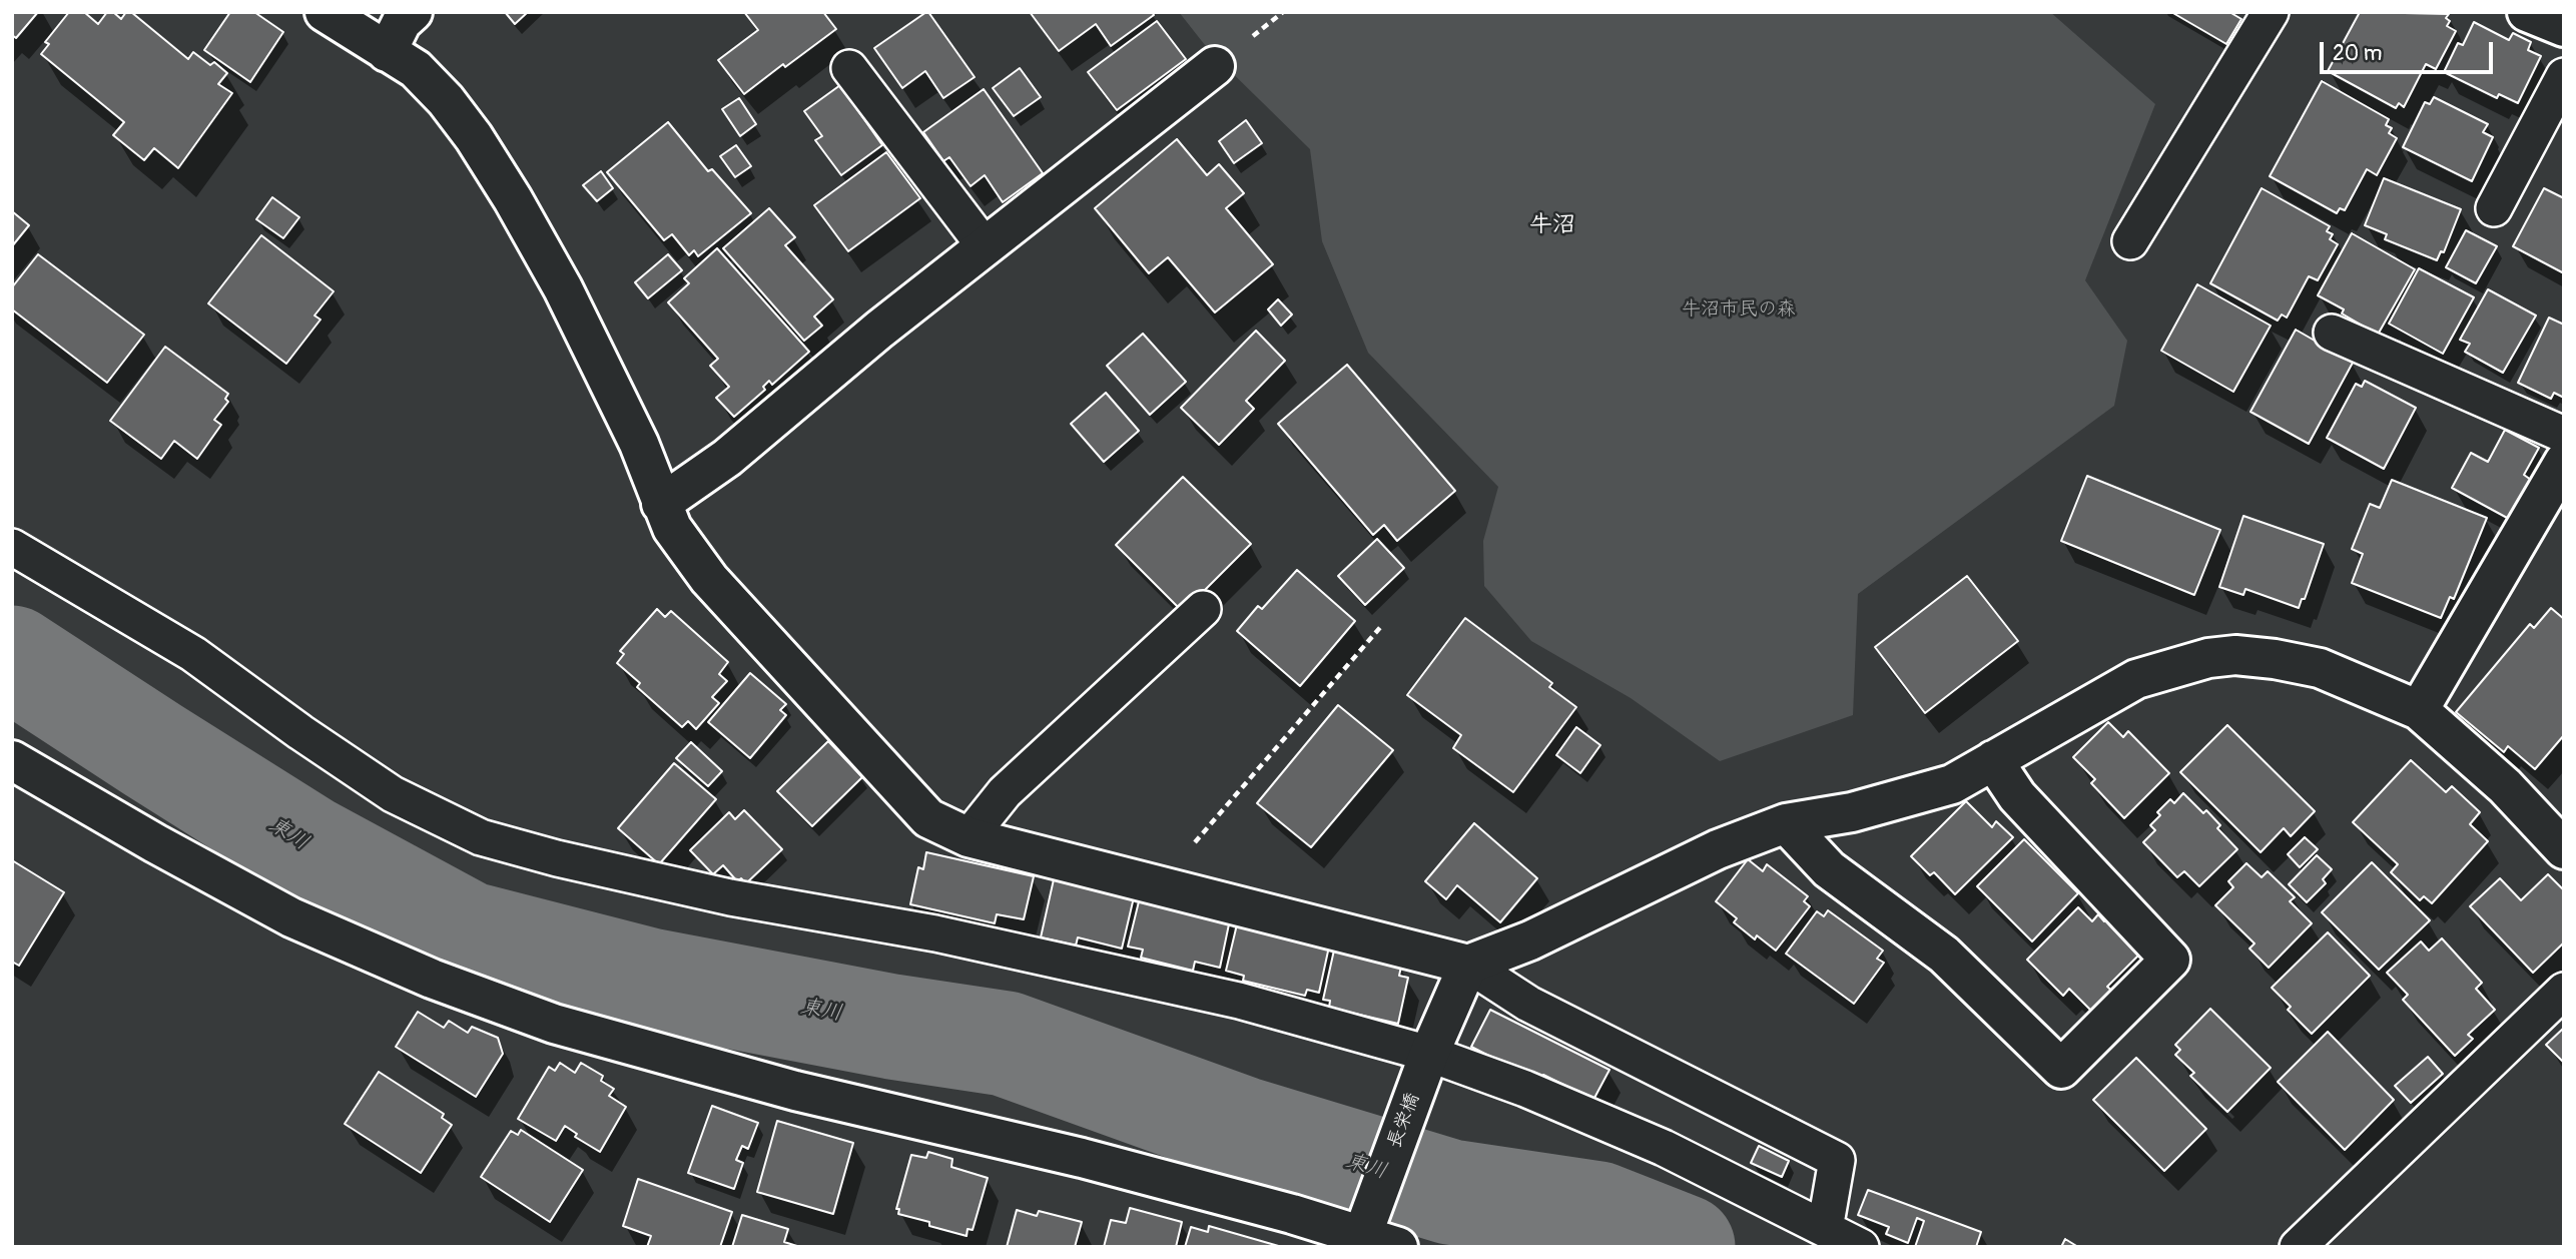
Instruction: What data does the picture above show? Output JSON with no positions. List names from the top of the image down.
{
  "streets": {
    "street": ["長栄橋"]
  },
  "districts": ["牛沼"],
  "water": ["東川"],
  "parks": ["牛沼市民の森"],
  "scale_bar": "20 m"
}
